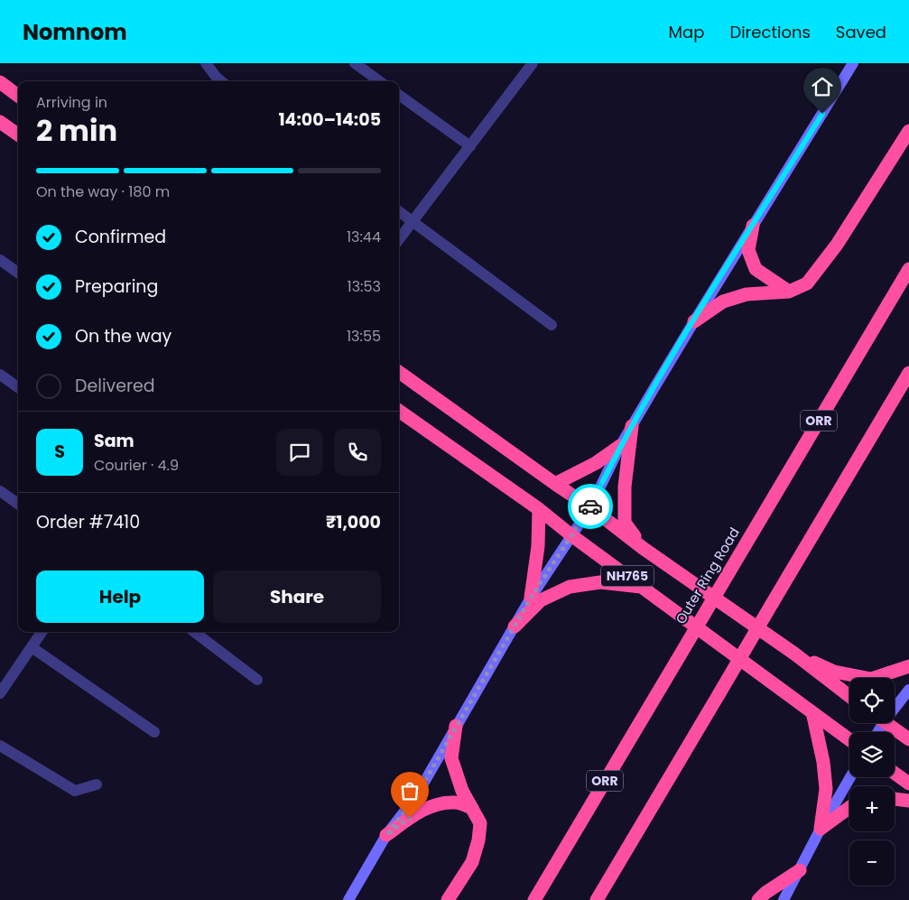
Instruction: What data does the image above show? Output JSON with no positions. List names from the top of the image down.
{
  "streets": {
    "highway": ["ORR", "NH765", "Outer Ring Road"]
  },
  "page": {
    "header": "Nomnom",
    "nav": ["Map", "Directions", "Saved"],
    "heading": ["2 min", "Arriving in", "14:00–14:05"],
    "panel": [
      "Sam",
      "Courier · 4.9",
      "Order #7410",
      "₹1,000"
    ],
    "bar": "On the way · 180 m",
    "list": [
      ["Confirmed", "13:44"],
      ["Preparing", "13:53"],
      ["On the way", "13:55"],
      "Delivered"
    ],
    "round": "S",
    "buttons": ["Help", "Share"],
    "map_buttons": ["+", "−"]
  }
}
